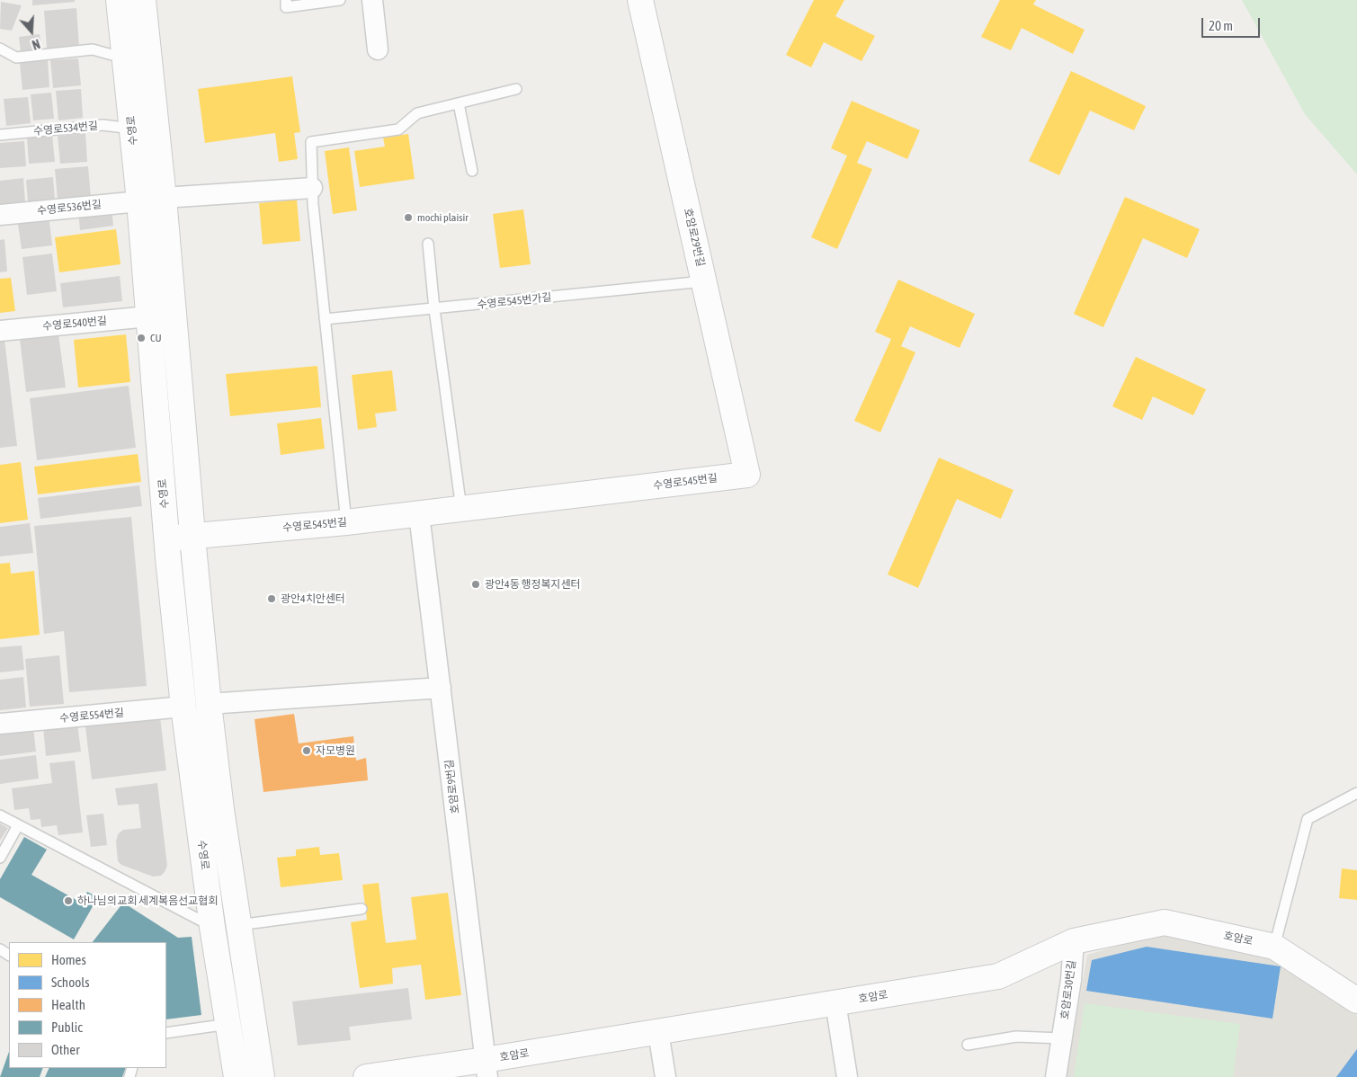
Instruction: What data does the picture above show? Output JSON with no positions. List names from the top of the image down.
{
  "streets": {
    "main road": [
      "수영로",
      "호암로29번길",
      "수영로545번길",
      "호암로"
    ],
    "street": [
      "수영로536번길",
      "수영로540번길",
      "수영로554번길",
      "호암로9번길",
      "호암로30번길"
    ],
    "lane": ["수영로534번길", "수영로545번가길"]
  },
  "crossings": [
    ["수영로534번길", "수영로"],
    ["수영로", "수영로536번길"],
    ["수영로", "수영로540번길"],
    ["수영로", "수영로545번길"],
    ["수영로", "수영로554번길"],
    ["호암로29번길", "수영로545번가길"],
    ["호암로29번길", "수영로545번길"],
    ["수영로545번길", "호암로9번길"],
    ["호암로9번길", "호암로"],
    ["호암로", "호암로30번길"]
  ],
  "places": [
    "mochi plaisir",
    "CU",
    "광안4동 행정복지센터",
    "광안4치안센터",
    "자모병원",
    "하나님의교회 세계복음선교협회"
  ],
  "legend": [
    "Homes",
    "Schools",
    "Health",
    "Public",
    "Other"
  ],
  "scale_bar": "20 m",
  "north": "bottom"
}
